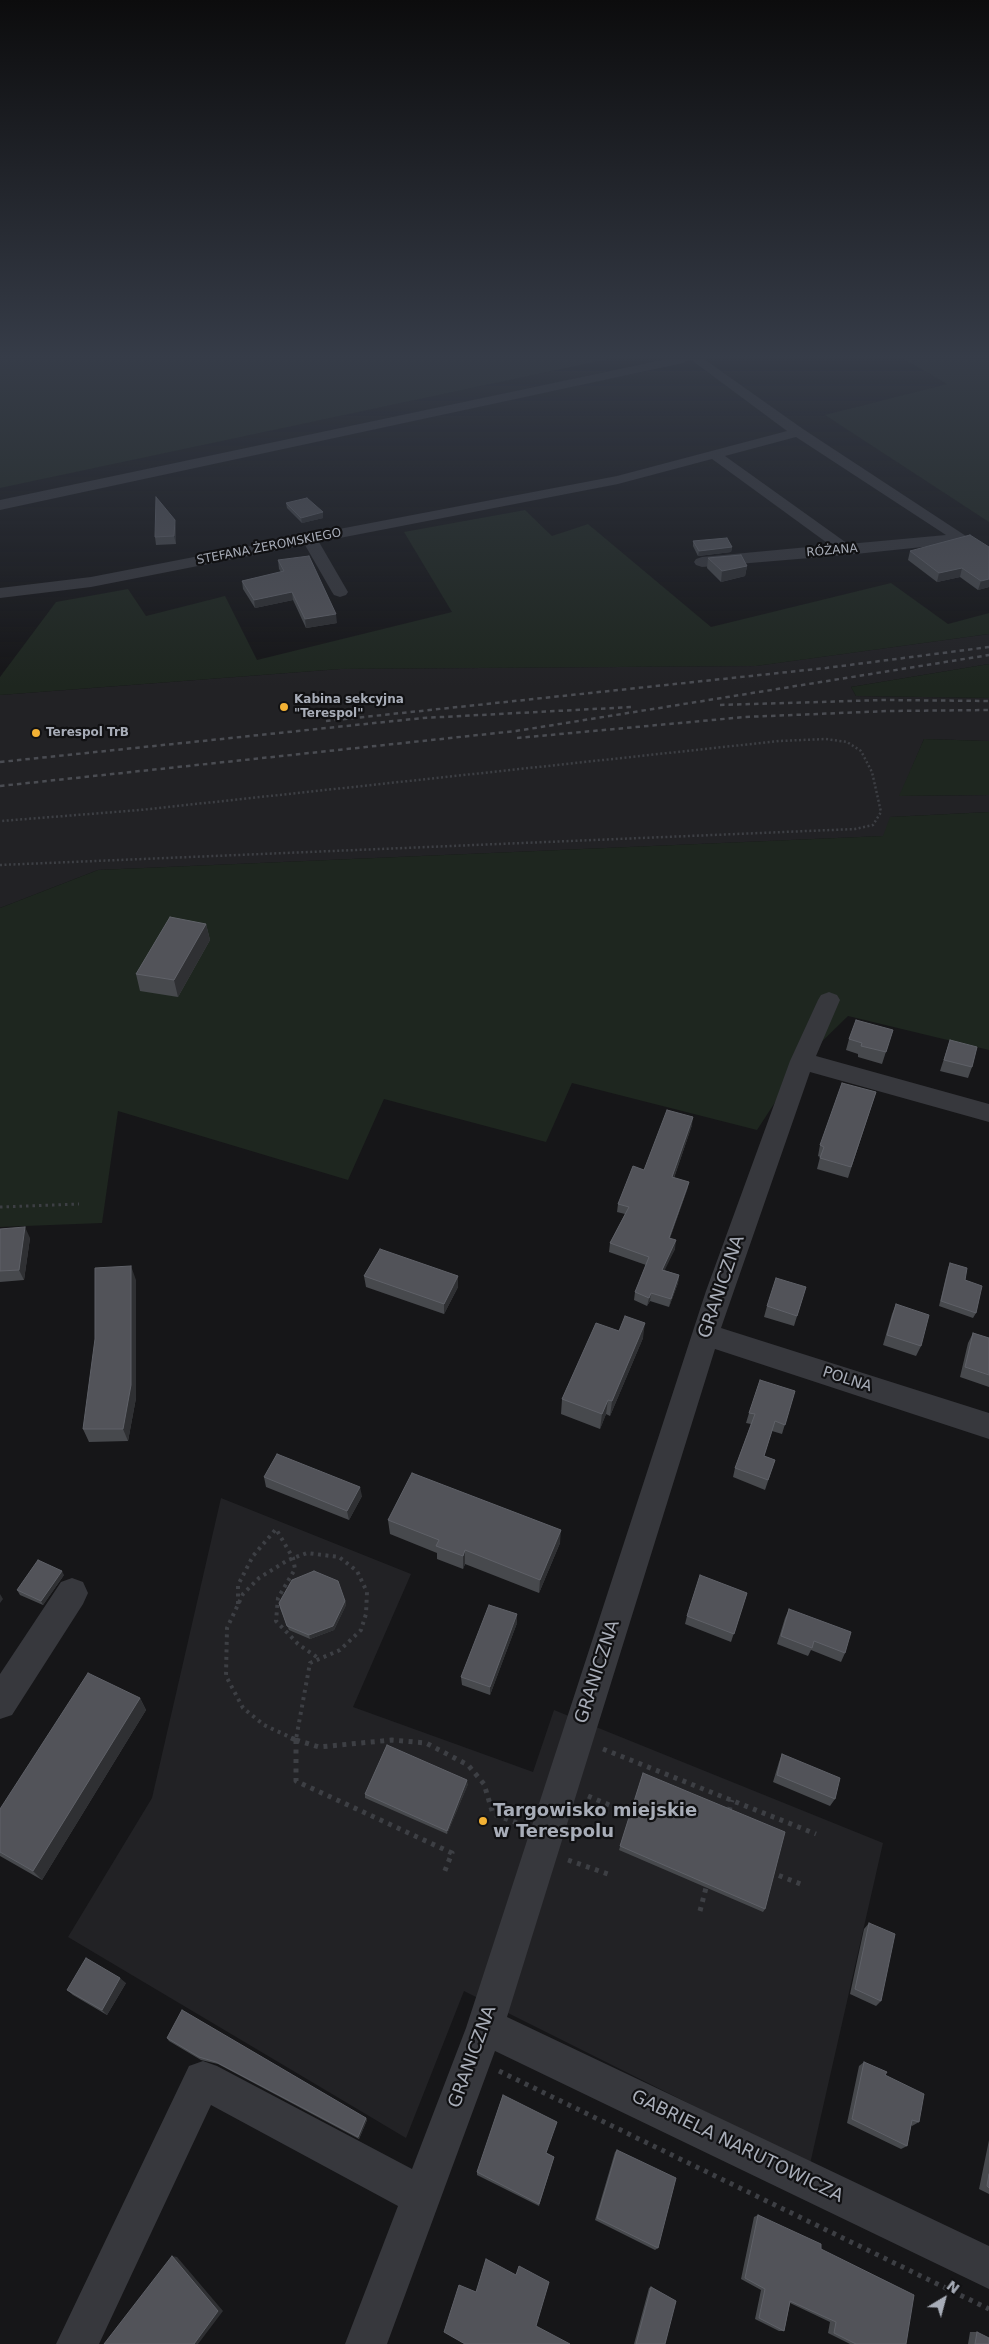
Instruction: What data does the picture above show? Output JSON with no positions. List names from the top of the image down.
{
  "streets": {
    "street": [
      "STEFANA ŻEROMSKIEGO",
      "RÓŻANA",
      "GRANICZNA",
      "POLNA",
      "GABRIELA NARUTOWICZA"
    ]
  },
  "crossings": [
    ["GRANICZNA", "POLNA"],
    ["GRANICZNA", "GABRIELA NARUTOWICZA"]
  ],
  "places": ["Kabina sekcyjna \"Terespol\"", "Terespol TrB", "Targowisko miejskie w Terespolu"],
  "north": "top right"
}
